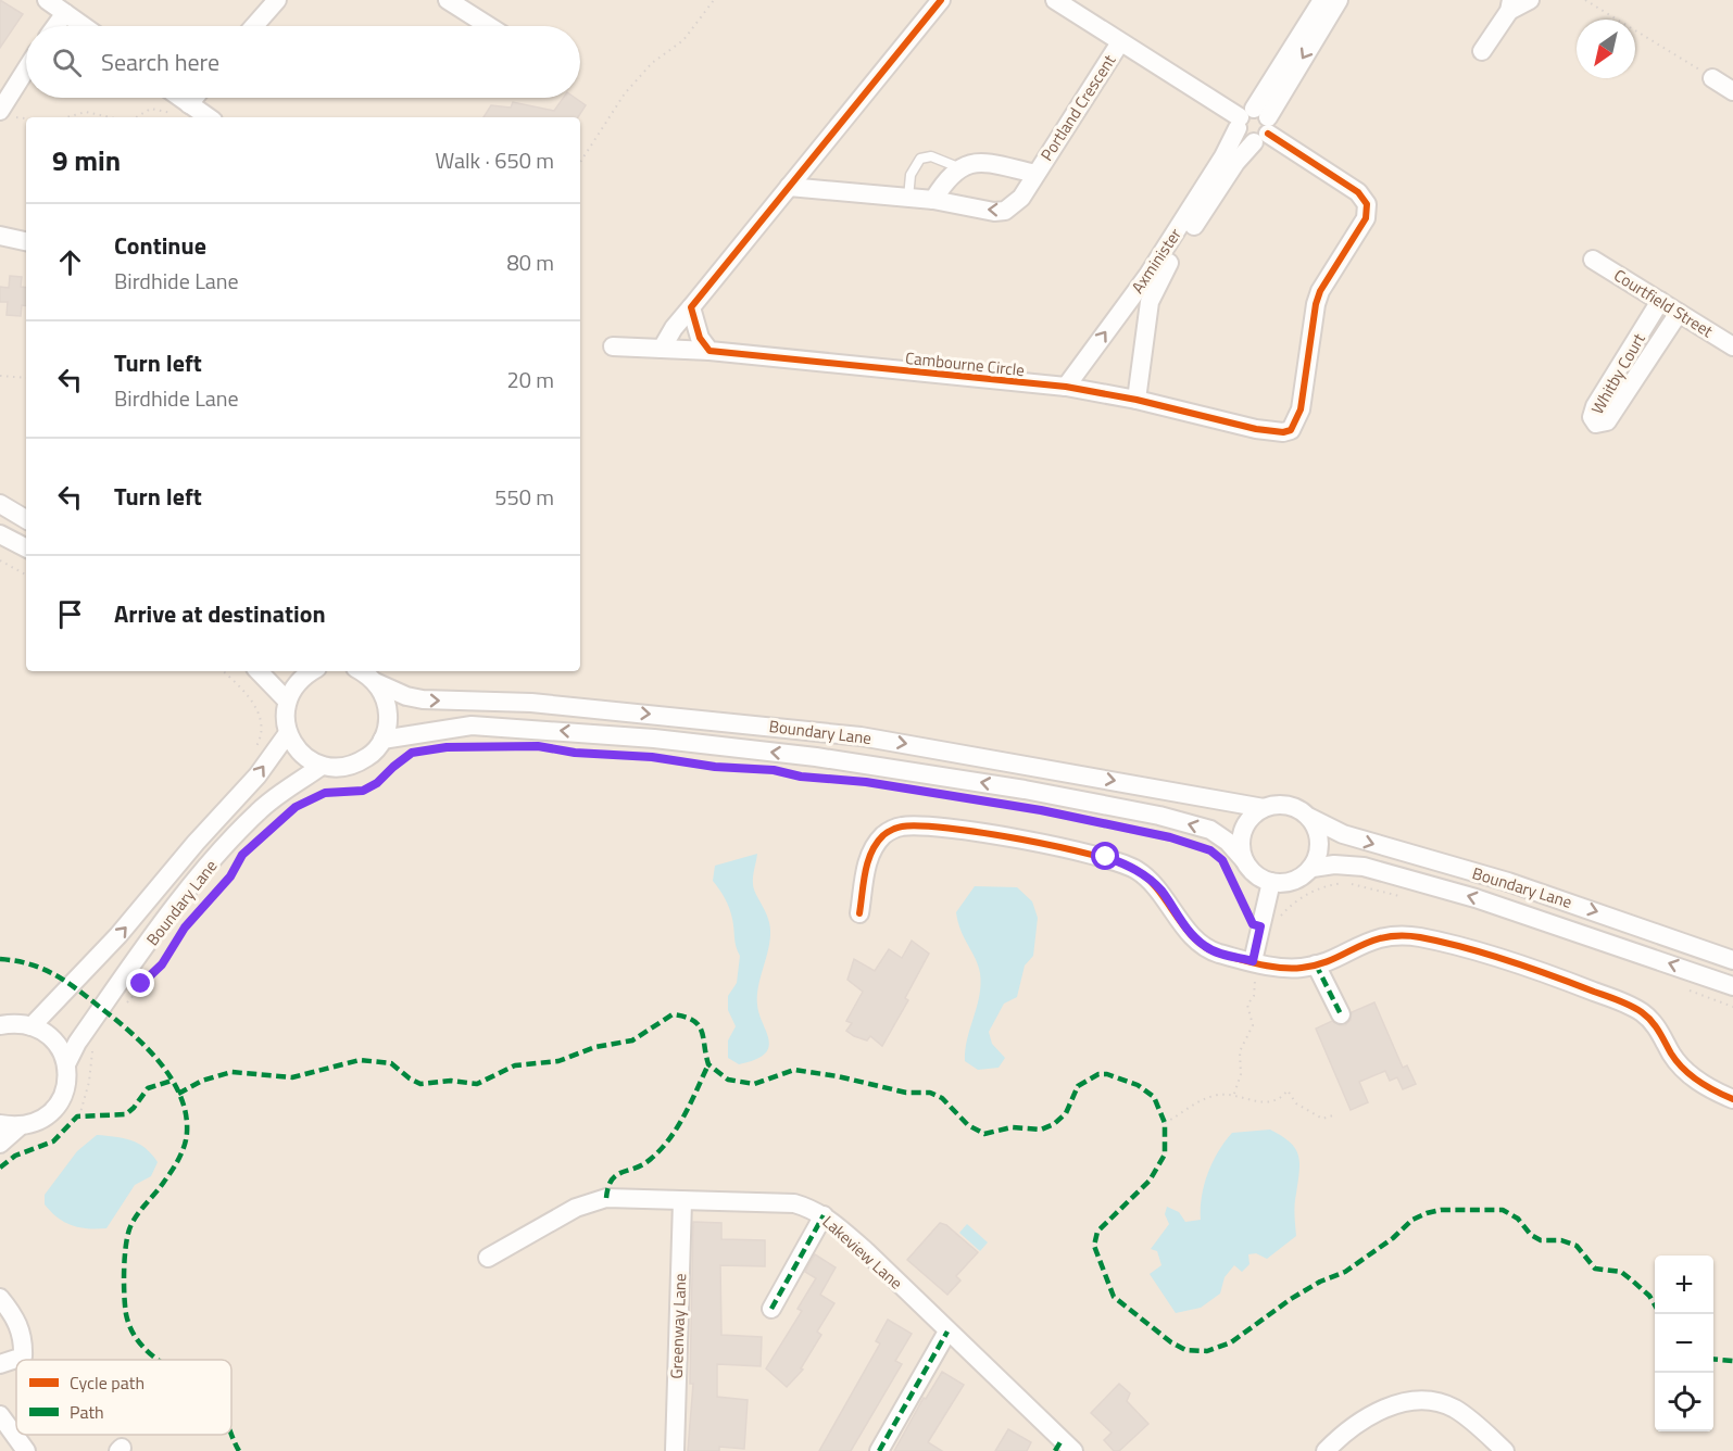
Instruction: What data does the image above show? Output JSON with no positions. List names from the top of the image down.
{
  "streets": {
    "street": [
      "Portland Crescent",
      "Axminister",
      "Courtfield Street",
      "Cambourne Circle",
      "Whitby Court",
      "Boundary Lane",
      "Lakeview Lane",
      "Greenway Lane"
    ]
  },
  "crossings": [
    ["Portland Crescent", "Cambourne Circle"],
    ["Axminister", "Cambourne Circle"],
    ["Courtfield Street", "Whitby Court"],
    ["Lakeview Lane", "Greenway Lane"]
  ],
  "legend": ["Cycle path", "Path"],
  "north": "bottom left",
  "page": {
    "search": "Search here",
    "heading": ["9 min", "Walk · 650 m"],
    "list": [
      ["Continue", "Birdhide Lane", "80 m"],
      ["Turn left", "Birdhide Lane", "20 m"],
      ["Turn left", "550 m"],
      "Arrive at destination"
    ],
    "map_buttons": ["+", "−"]
  }
}
